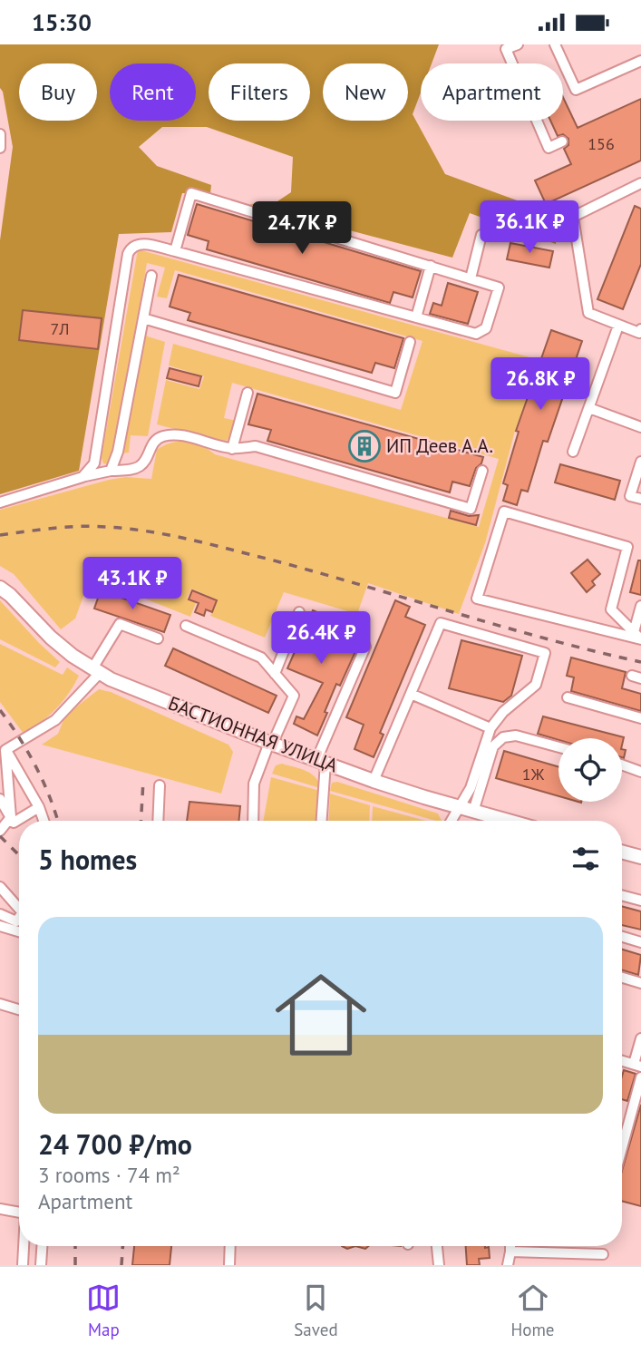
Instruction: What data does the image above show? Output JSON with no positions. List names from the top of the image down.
{
  "streets": {
    "main road": ["БАСТИОННАЯ УЛИЦА"]
  },
  "places": {
    "building": ["ИП Деев А.А."]
  },
  "house_numbers": ["156", "7Л", "1Ж"],
  "page": {
    "status": "15:30",
    "chip": [
      "Buy",
      "Rent",
      "Filters",
      "New",
      "Apartment"
    ],
    "price": [
      "36.1K ₽",
      "24.7K ₽",
      "26.8K ₽",
      "43.1K ₽",
      "26.4K ₽"
    ],
    "heading": "5 homes",
    "list": [
      {
        "name": "24 700 ₽/mo",
        "note": "3 rooms · 74 m² · Apartment"
      }
    ],
    "tabs": ["Map", "Saved", "Home"]
  }
}
